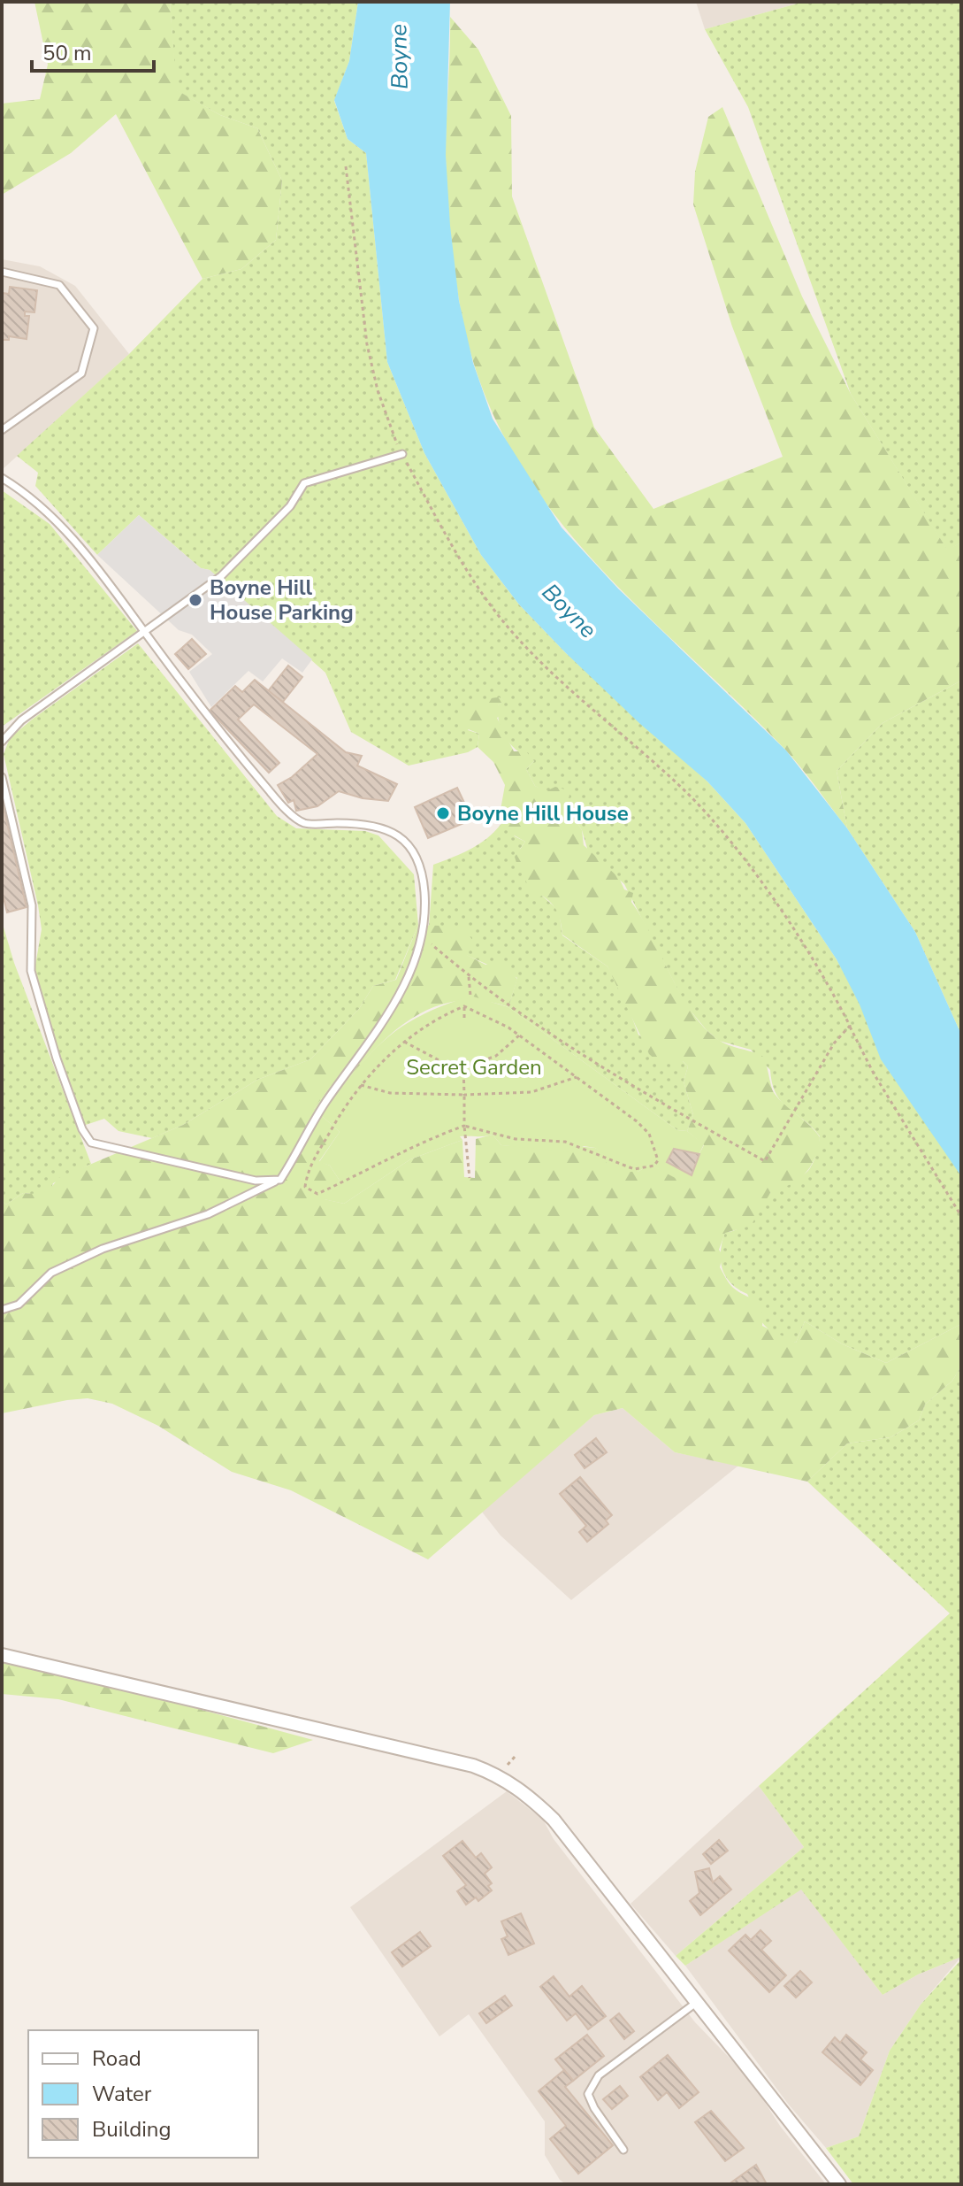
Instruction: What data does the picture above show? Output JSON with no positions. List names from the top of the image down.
{
  "water": ["Boyne"],
  "parks": ["Secret Garden"],
  "places": ["Boyne Hill House Parking", "Boyne Hill House"],
  "legend": ["Road", "Water", "Building"],
  "scale_bar": "50 m"
}
